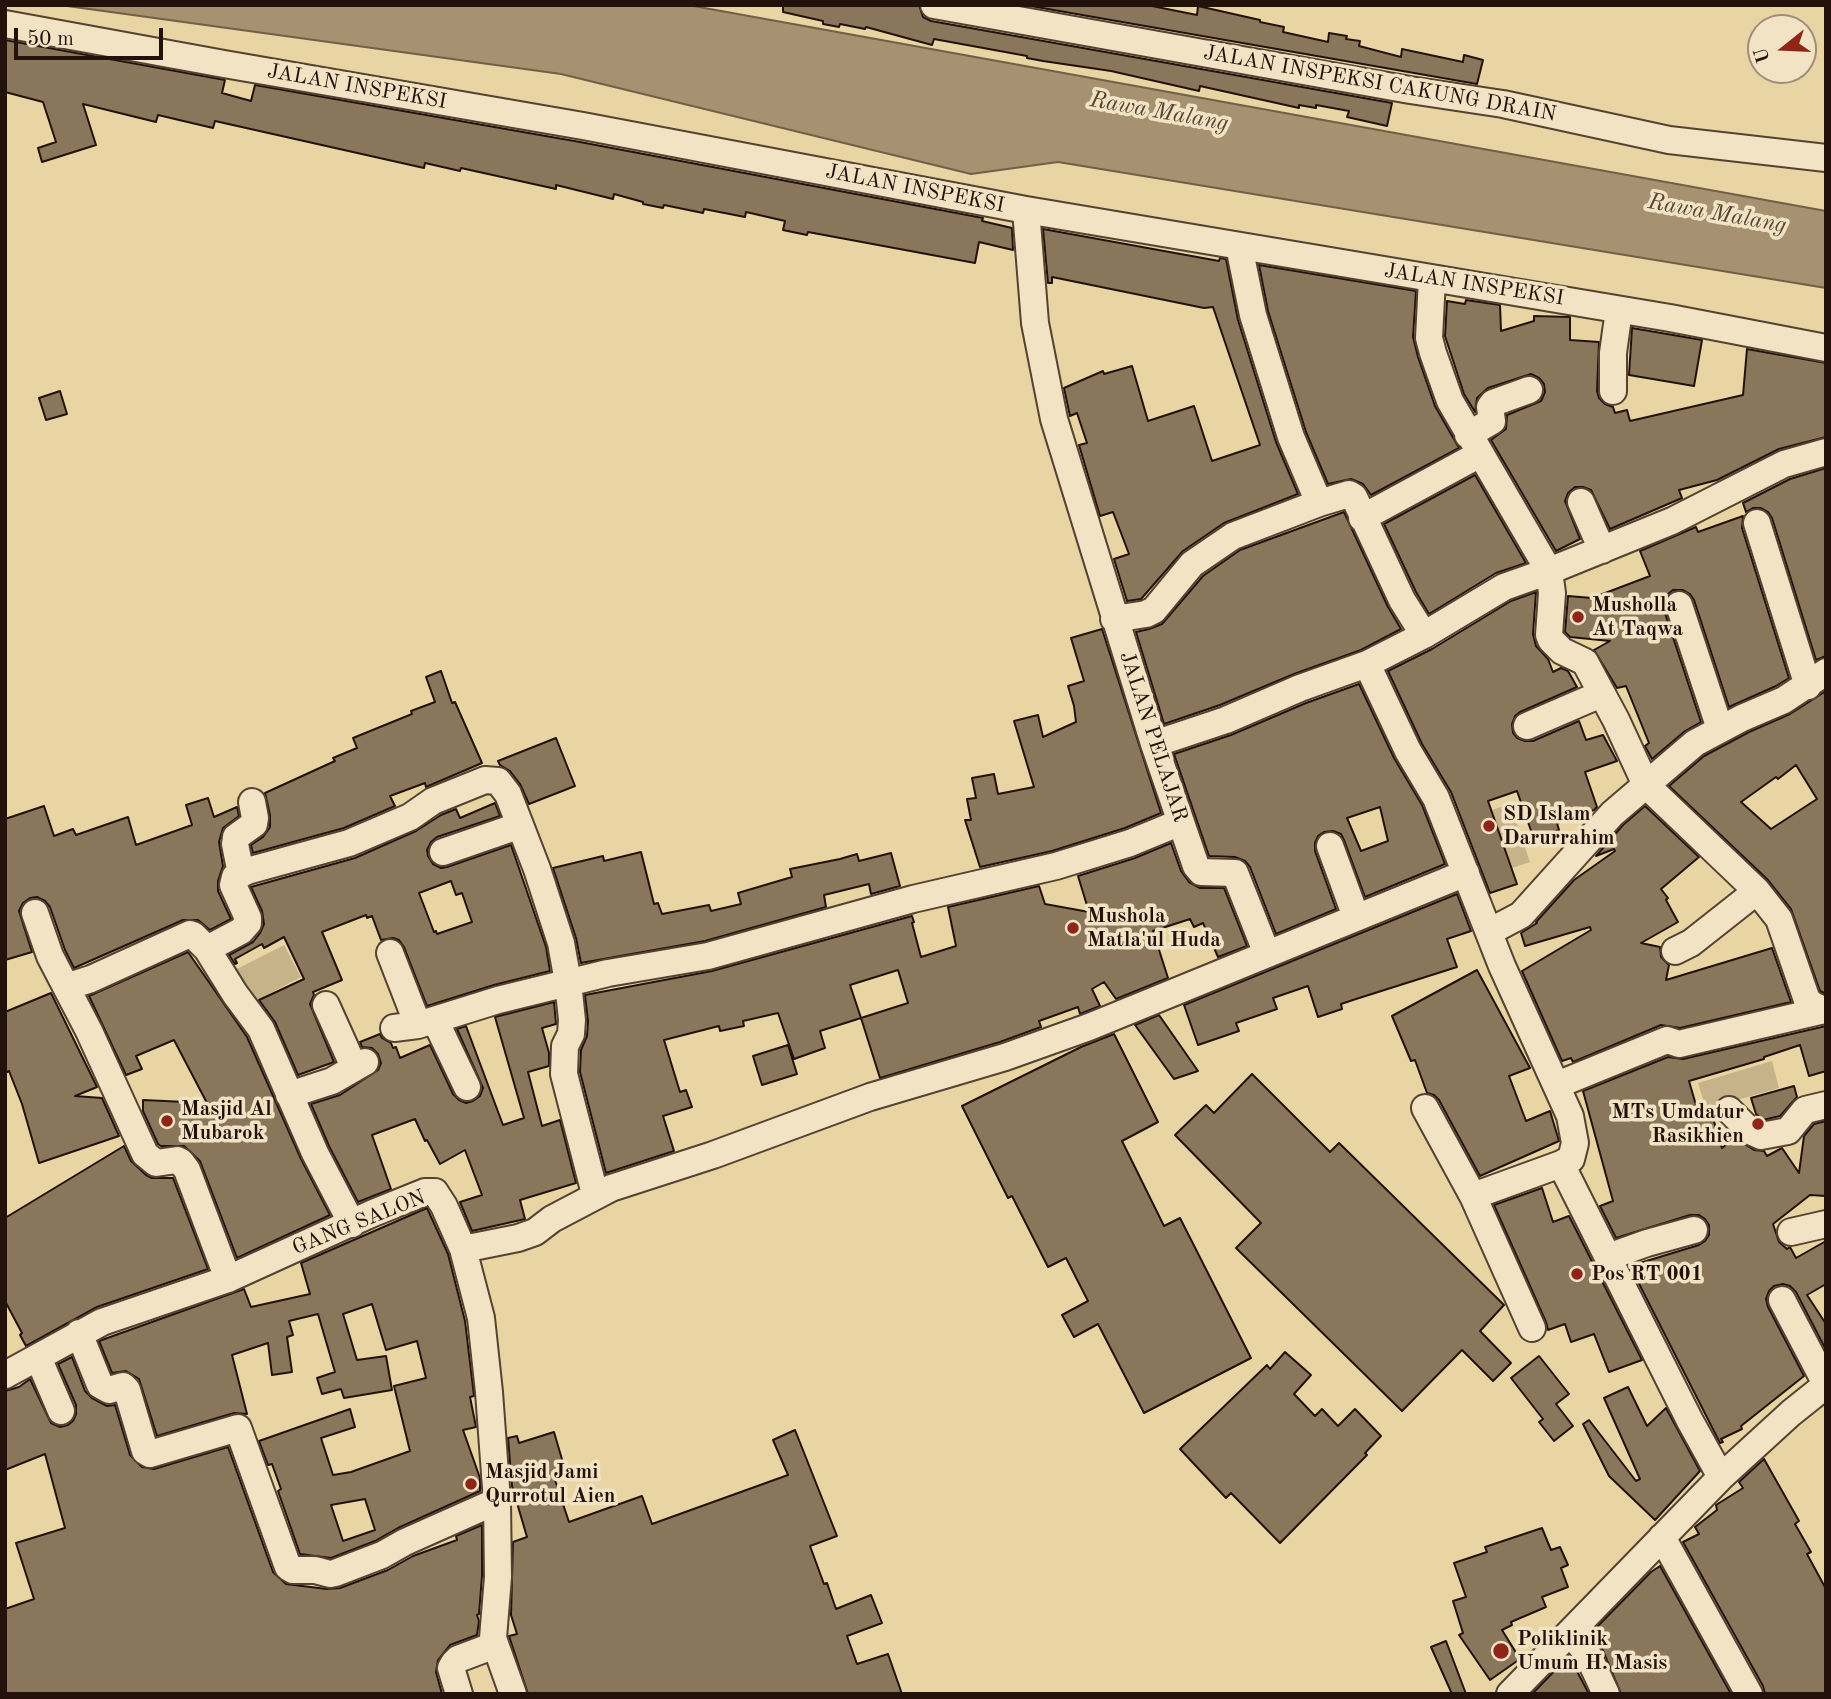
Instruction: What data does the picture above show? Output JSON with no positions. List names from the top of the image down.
{
  "streets": {
    "street": [
      "JALAN INSPEKSI CAKUNG DRAIN",
      "JALAN INSPEKSI",
      "JALAN PELAJAR",
      "GANG SALON"
    ]
  },
  "crossings": [
    ["JALAN INSPEKSI", "JALAN PELAJAR"]
  ],
  "water": ["Rawa Malang"],
  "places": [
    "Musholla At Taqwa",
    "SD Islam Darurrahim",
    "Mushola Matla'ul Huda",
    "Masjid Al Mubarok",
    "MTs Umdatur Rasikhien",
    "Pos RT 001",
    "Masjid Jami Qurrotul Aien",
    "Poliklinik Umum H. Masis"
  ],
  "scale_bar": "50 m",
  "north": "left"
}
